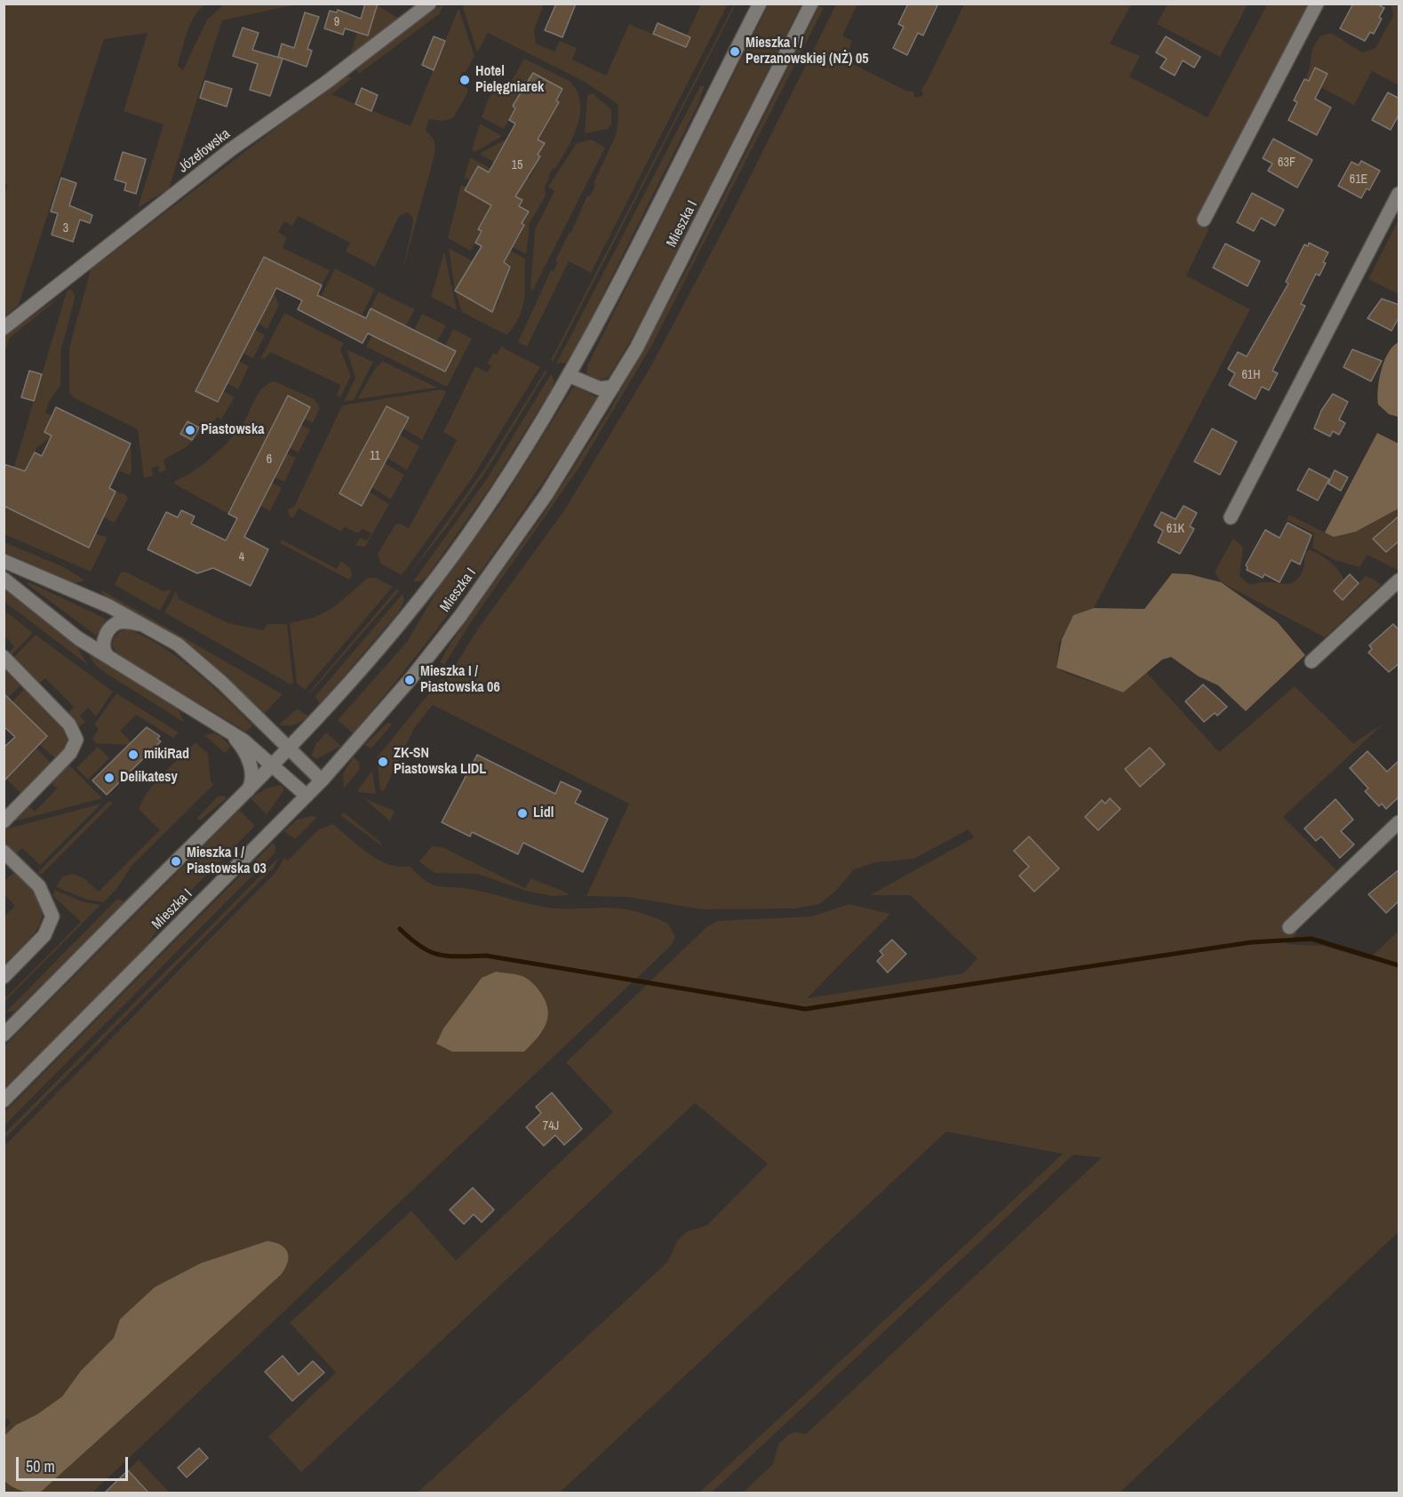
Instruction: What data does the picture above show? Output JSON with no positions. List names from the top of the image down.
{
  "streets": {
    "street": ["Józefowska", "Mieszka I"]
  },
  "places": [
    "Mieszka I / Perzanowskiej (NŻ) 05",
    "Hotel Pielęgniarek",
    "Piastowska",
    "Mieszka I / Piastowska 06",
    "mikiRad",
    "ZK-SN Piastowska LIDL",
    "Delikatesy",
    "Lidl",
    "Mieszka I / Piastowska 03"
  ],
  "house_numbers": [
    "9",
    "63F",
    "15",
    "61E",
    "3",
    "61H",
    "11",
    "6",
    "61K",
    "4",
    "74J"
  ],
  "scale_bar": "50 m"
}
